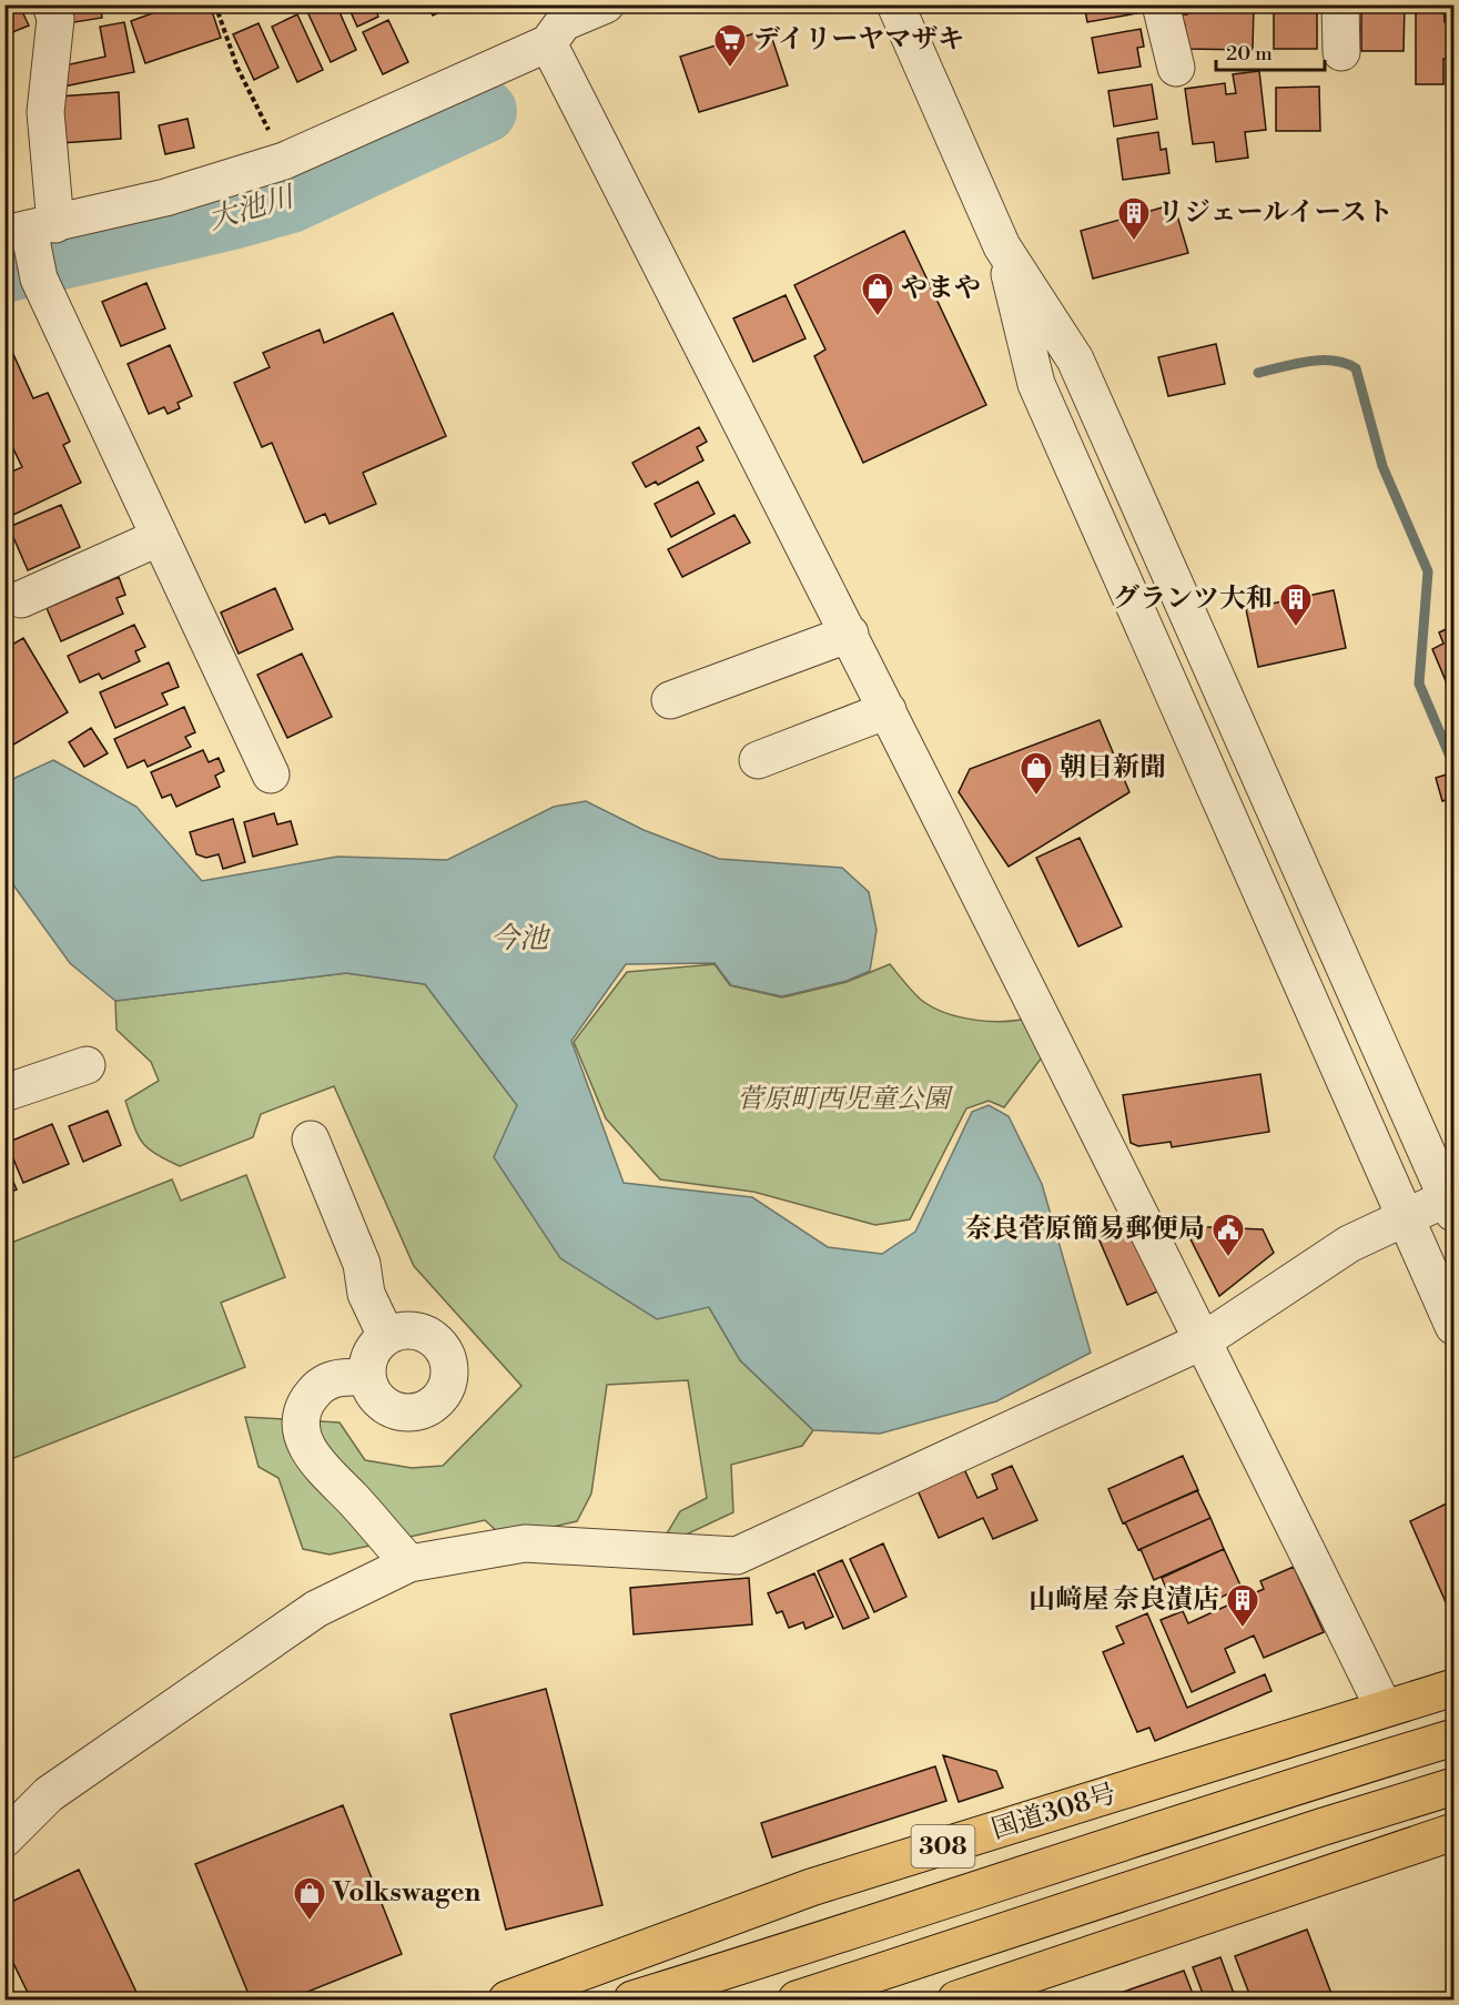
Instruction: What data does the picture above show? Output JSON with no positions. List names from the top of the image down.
{
  "streets": {
    "highway": ["国道308号", "308"]
  },
  "water": ["大池川", "今池"],
  "parks": ["菅原町西児童公園"],
  "places": {
    "supermarket": ["デイリーヤマザキ"],
    "building": ["リジェールイースト", "グランツ大和", "山﨑屋 奈良漬店"],
    "shop": ["やまや", "朝日新聞", "Volkswagen"],
    "public building": ["奈良菅原簡易郵便局"]
  },
  "scale_bar": "20 m"
}
